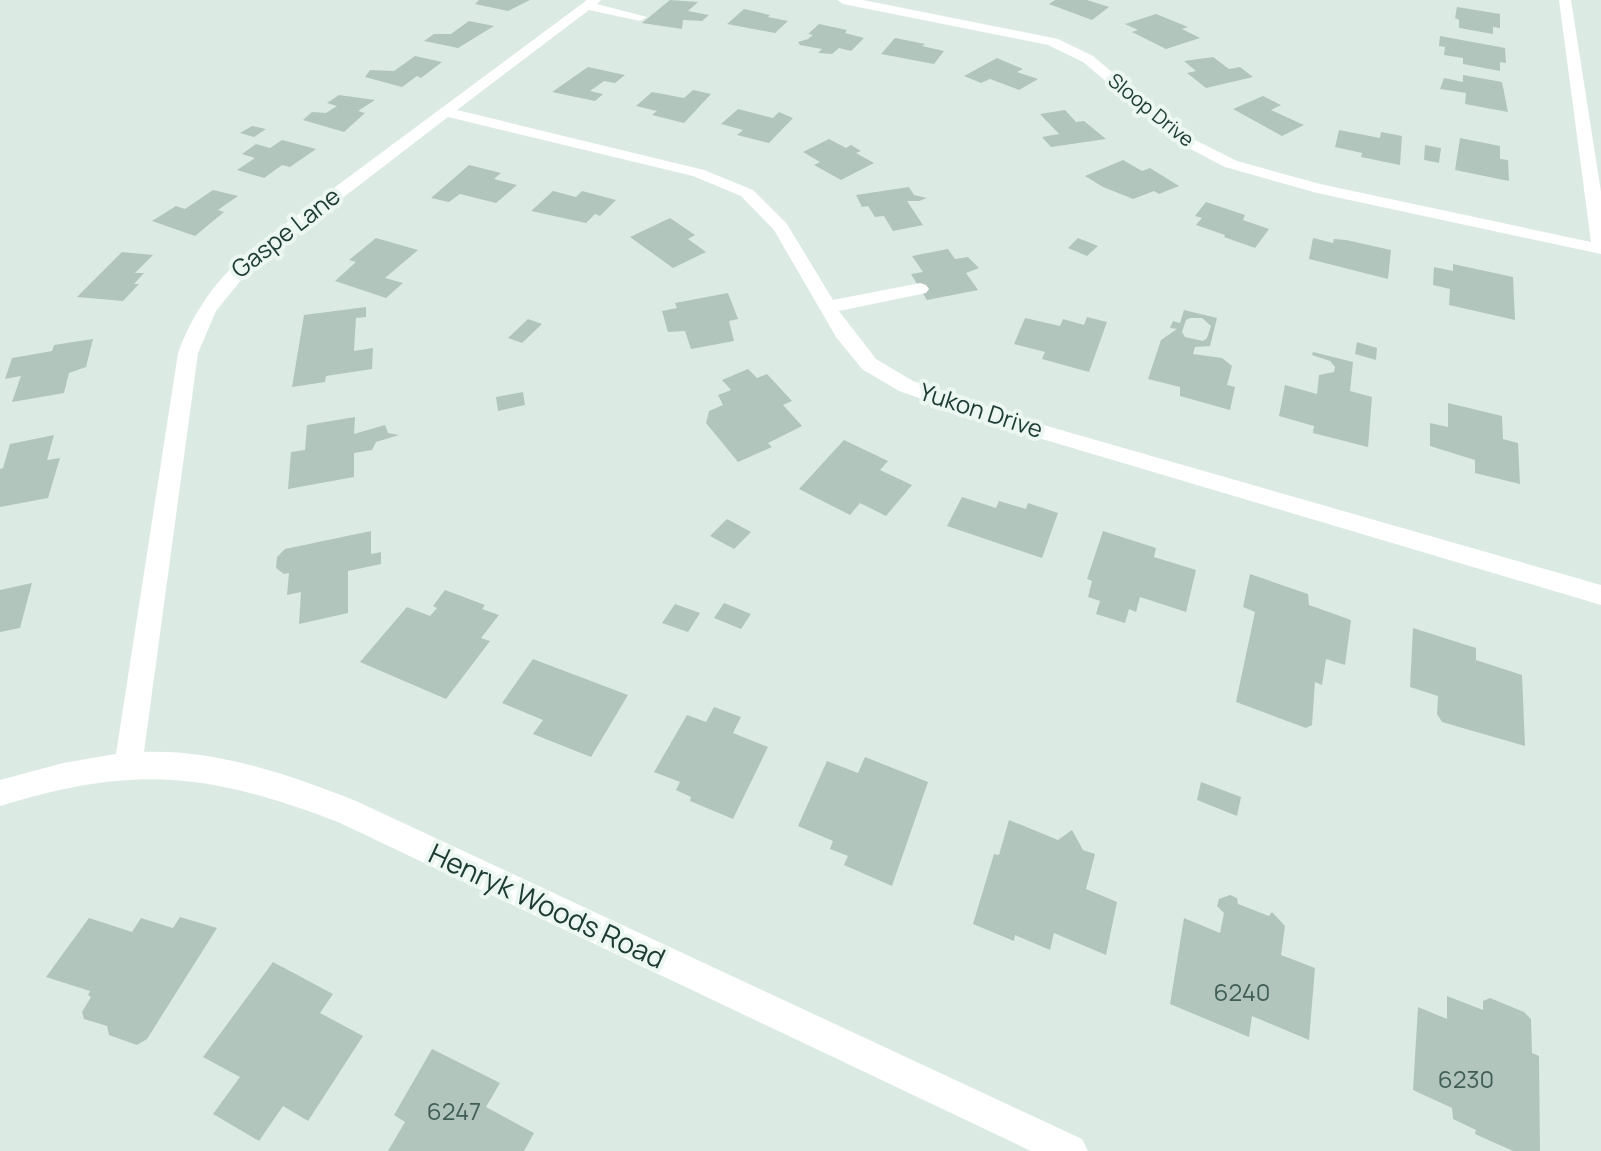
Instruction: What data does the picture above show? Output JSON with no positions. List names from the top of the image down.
{
  "streets": {
    "street": [
      "Sloop Drive",
      "Gaspe Lane",
      "Yukon Drive",
      "Henryk Woods Road"
    ]
  },
  "crossings": [
    ["Gaspe Lane", "Yukon Drive"],
    ["Gaspe Lane", "Henryk Woods Road"]
  ],
  "house_numbers": ["6240", "6230", "6247"]
}
